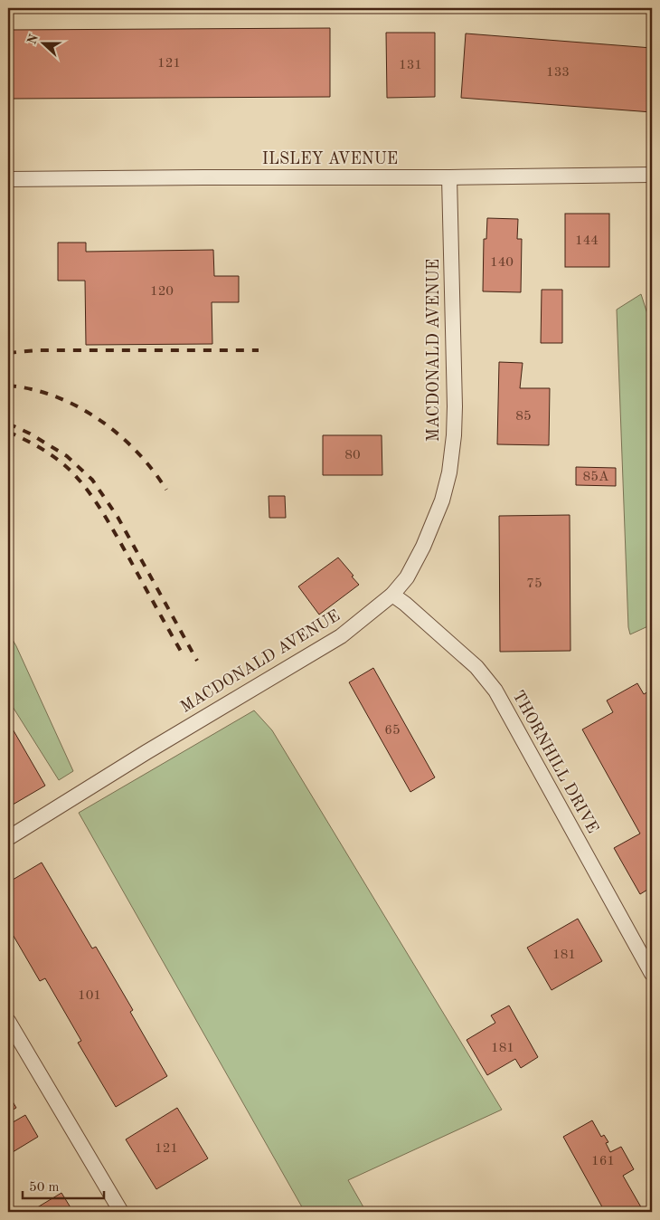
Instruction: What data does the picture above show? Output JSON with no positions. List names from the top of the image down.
{
  "streets": {
    "street": ["ILSLEY AVENUE", "MACDONALD AVENUE", "THORNHILL DRIVE"]
  },
  "crossings": [
    ["ILSLEY AVENUE", "MACDONALD AVENUE"],
    ["MACDONALD AVENUE", "THORNHILL DRIVE"]
  ],
  "house_numbers": [
    "121",
    "131",
    "133",
    "144",
    "140",
    "120",
    "85",
    "80",
    "85A",
    "75",
    "65",
    "181",
    "101",
    "181",
    "121",
    "161"
  ],
  "scale_bar": "50 m",
  "north": "left"
}
